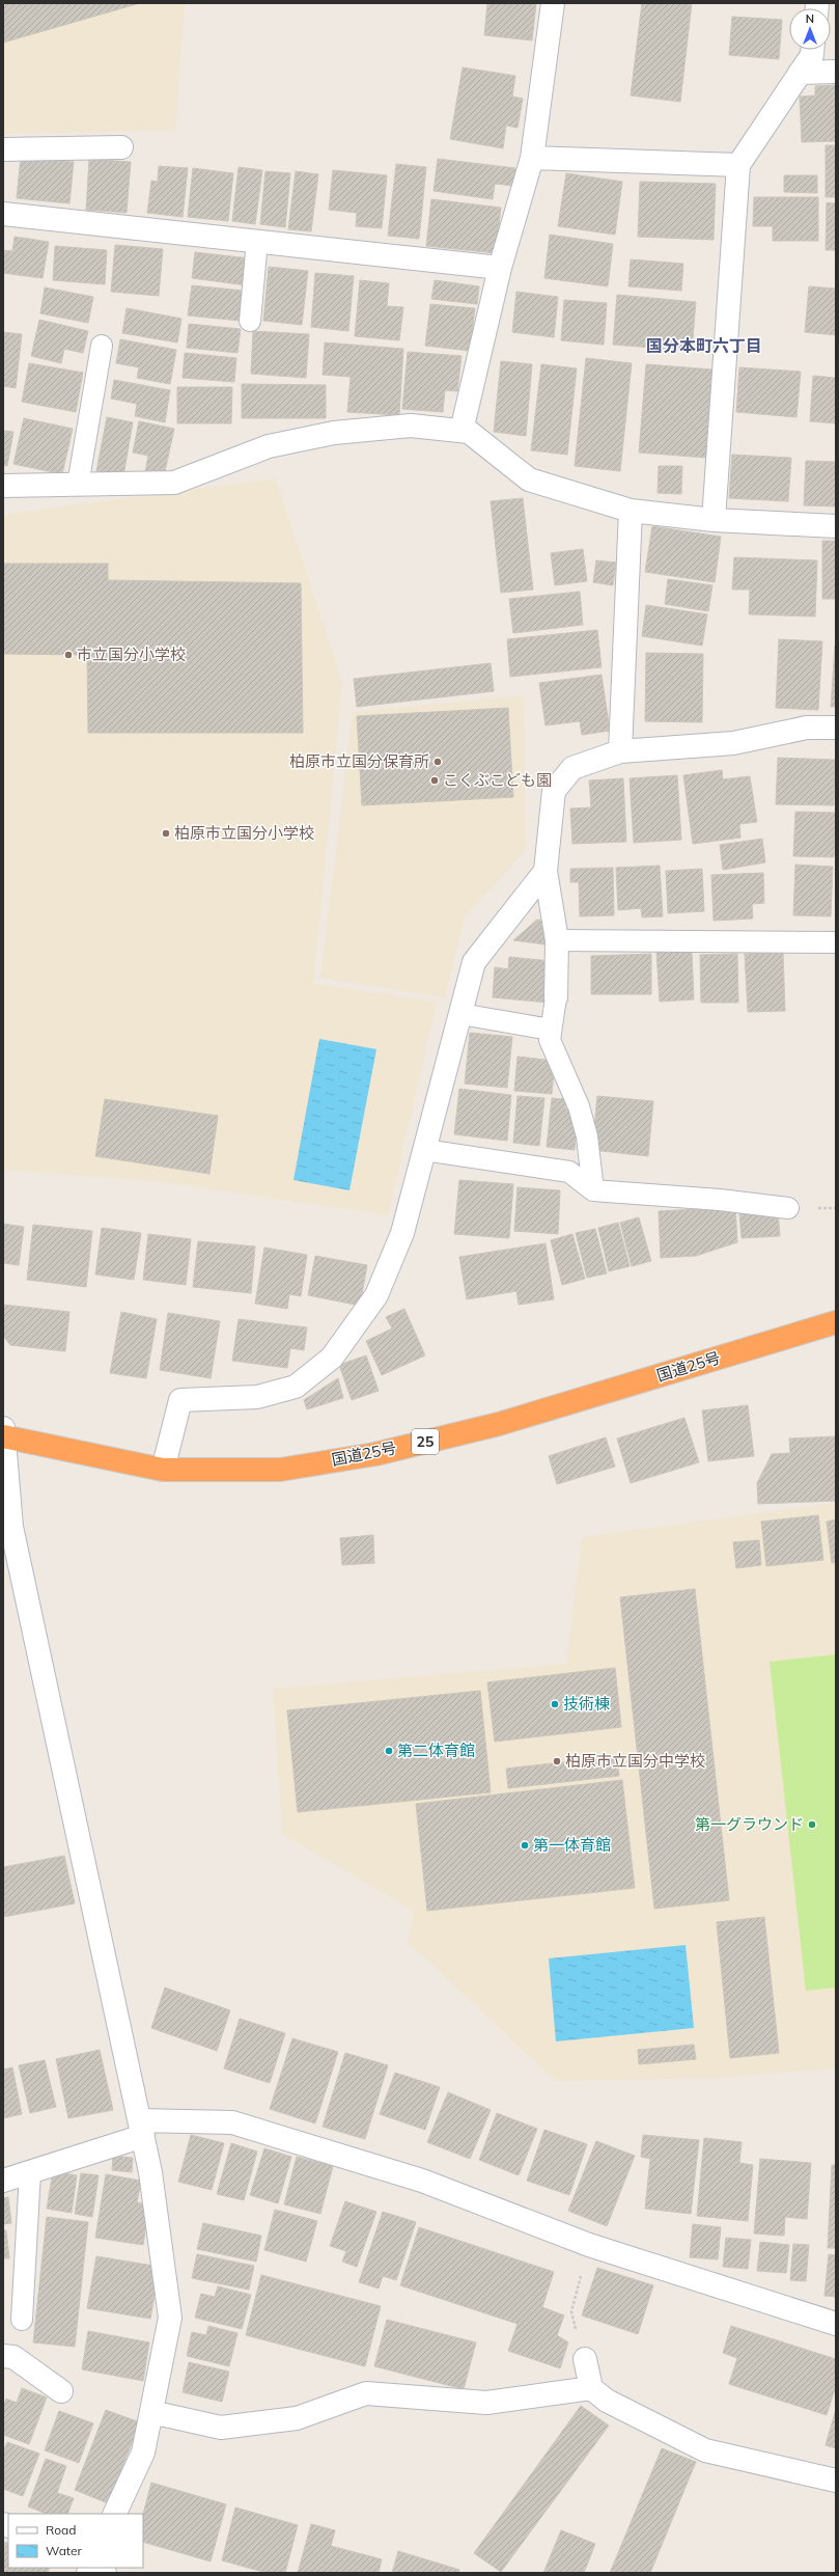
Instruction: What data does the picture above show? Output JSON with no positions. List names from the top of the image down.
{
  "streets": {
    "highway": ["国道25号", "25"]
  },
  "districts": ["国分本町六丁目"],
  "places": [
    "市立国分小学校",
    "柏原市立国分保育所",
    "こくぶこども園",
    "柏原市立国分小学校",
    "技術棟",
    "第二体育館",
    "柏原市立国分中学校",
    "第一グラウンド",
    "第一体育館"
  ],
  "legend": ["Road", "Water"],
  "north": "top"
}
